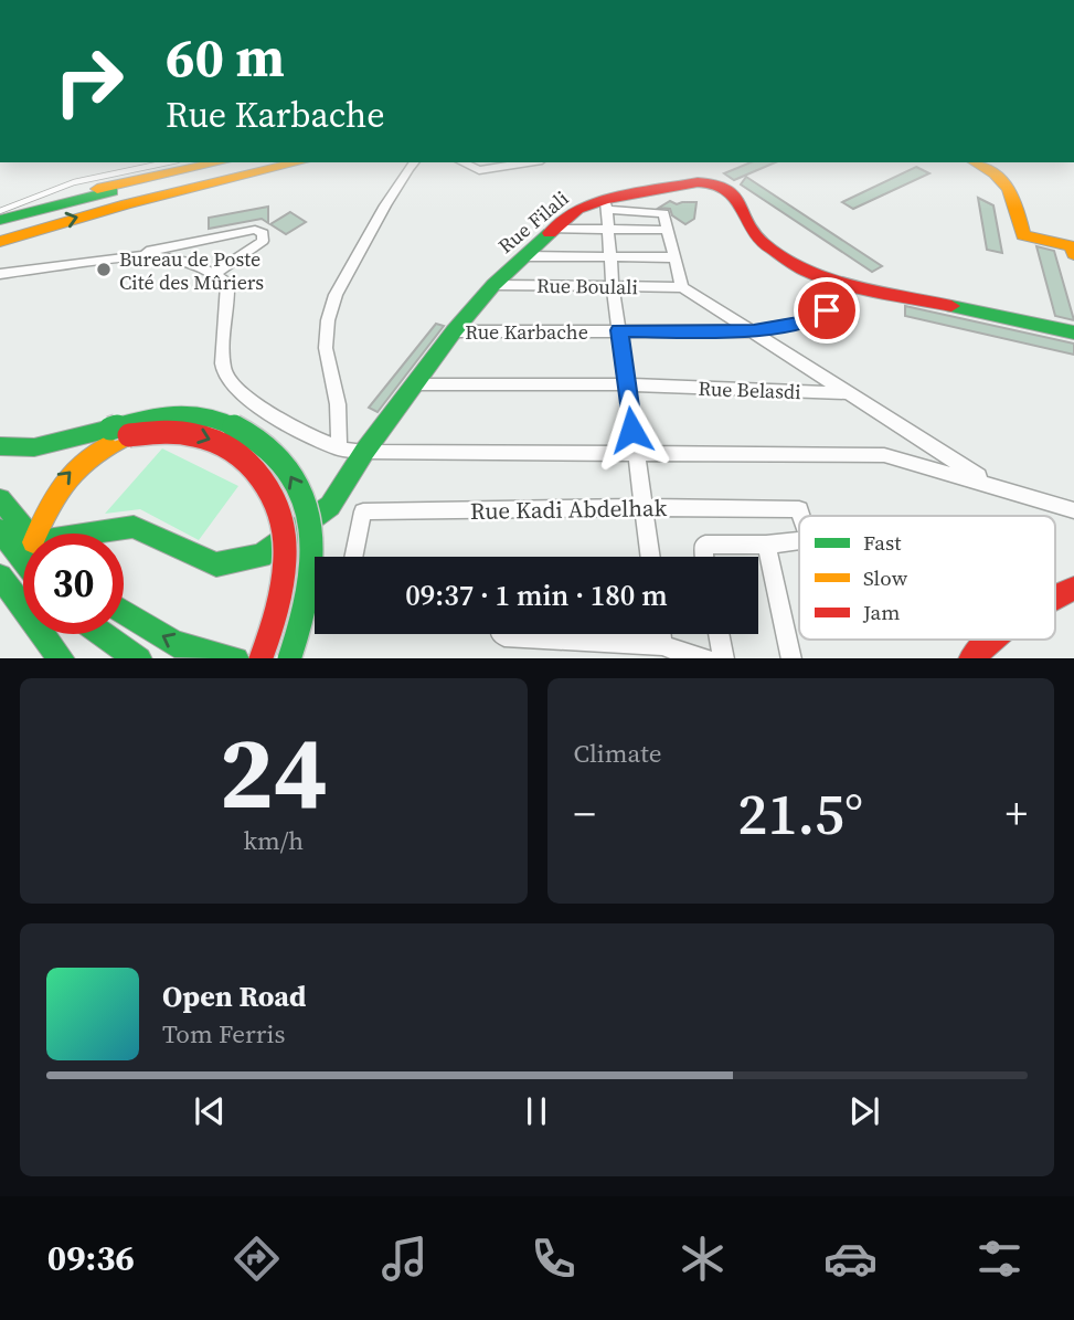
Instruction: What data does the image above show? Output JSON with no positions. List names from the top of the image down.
{
  "streets": {
    "main road": ["Rue Filali"],
    "street": [
      "Rue Boulali",
      "Rue Karbache",
      "Rue Belasdi",
      "Rue Kadi Abdelhak"
    ]
  },
  "crossings": [
    ["Rue Filali", "Rue Boulali"],
    ["Rue Filali", "Rue Karbache"],
    ["Rue Filali", "Rue Belasdi"]
  ],
  "places": ["Bureau de Poste Cité des Mûriers"],
  "legend": ["Fast", "Slow", "Jam"],
  "page": {
    "turn": ["60 m", "Rue Karbache"],
    "limit": "30",
    "trip": "09:37 · 1 min · 180 m",
    "tile": [
      ["24", "km/h"],
      "Climate"
    ],
    "heat": ["−", "21.5°", "+"],
    "song": ["Open Road", "Tom Ferris"],
    "tabs": "09:36"
  }
}
